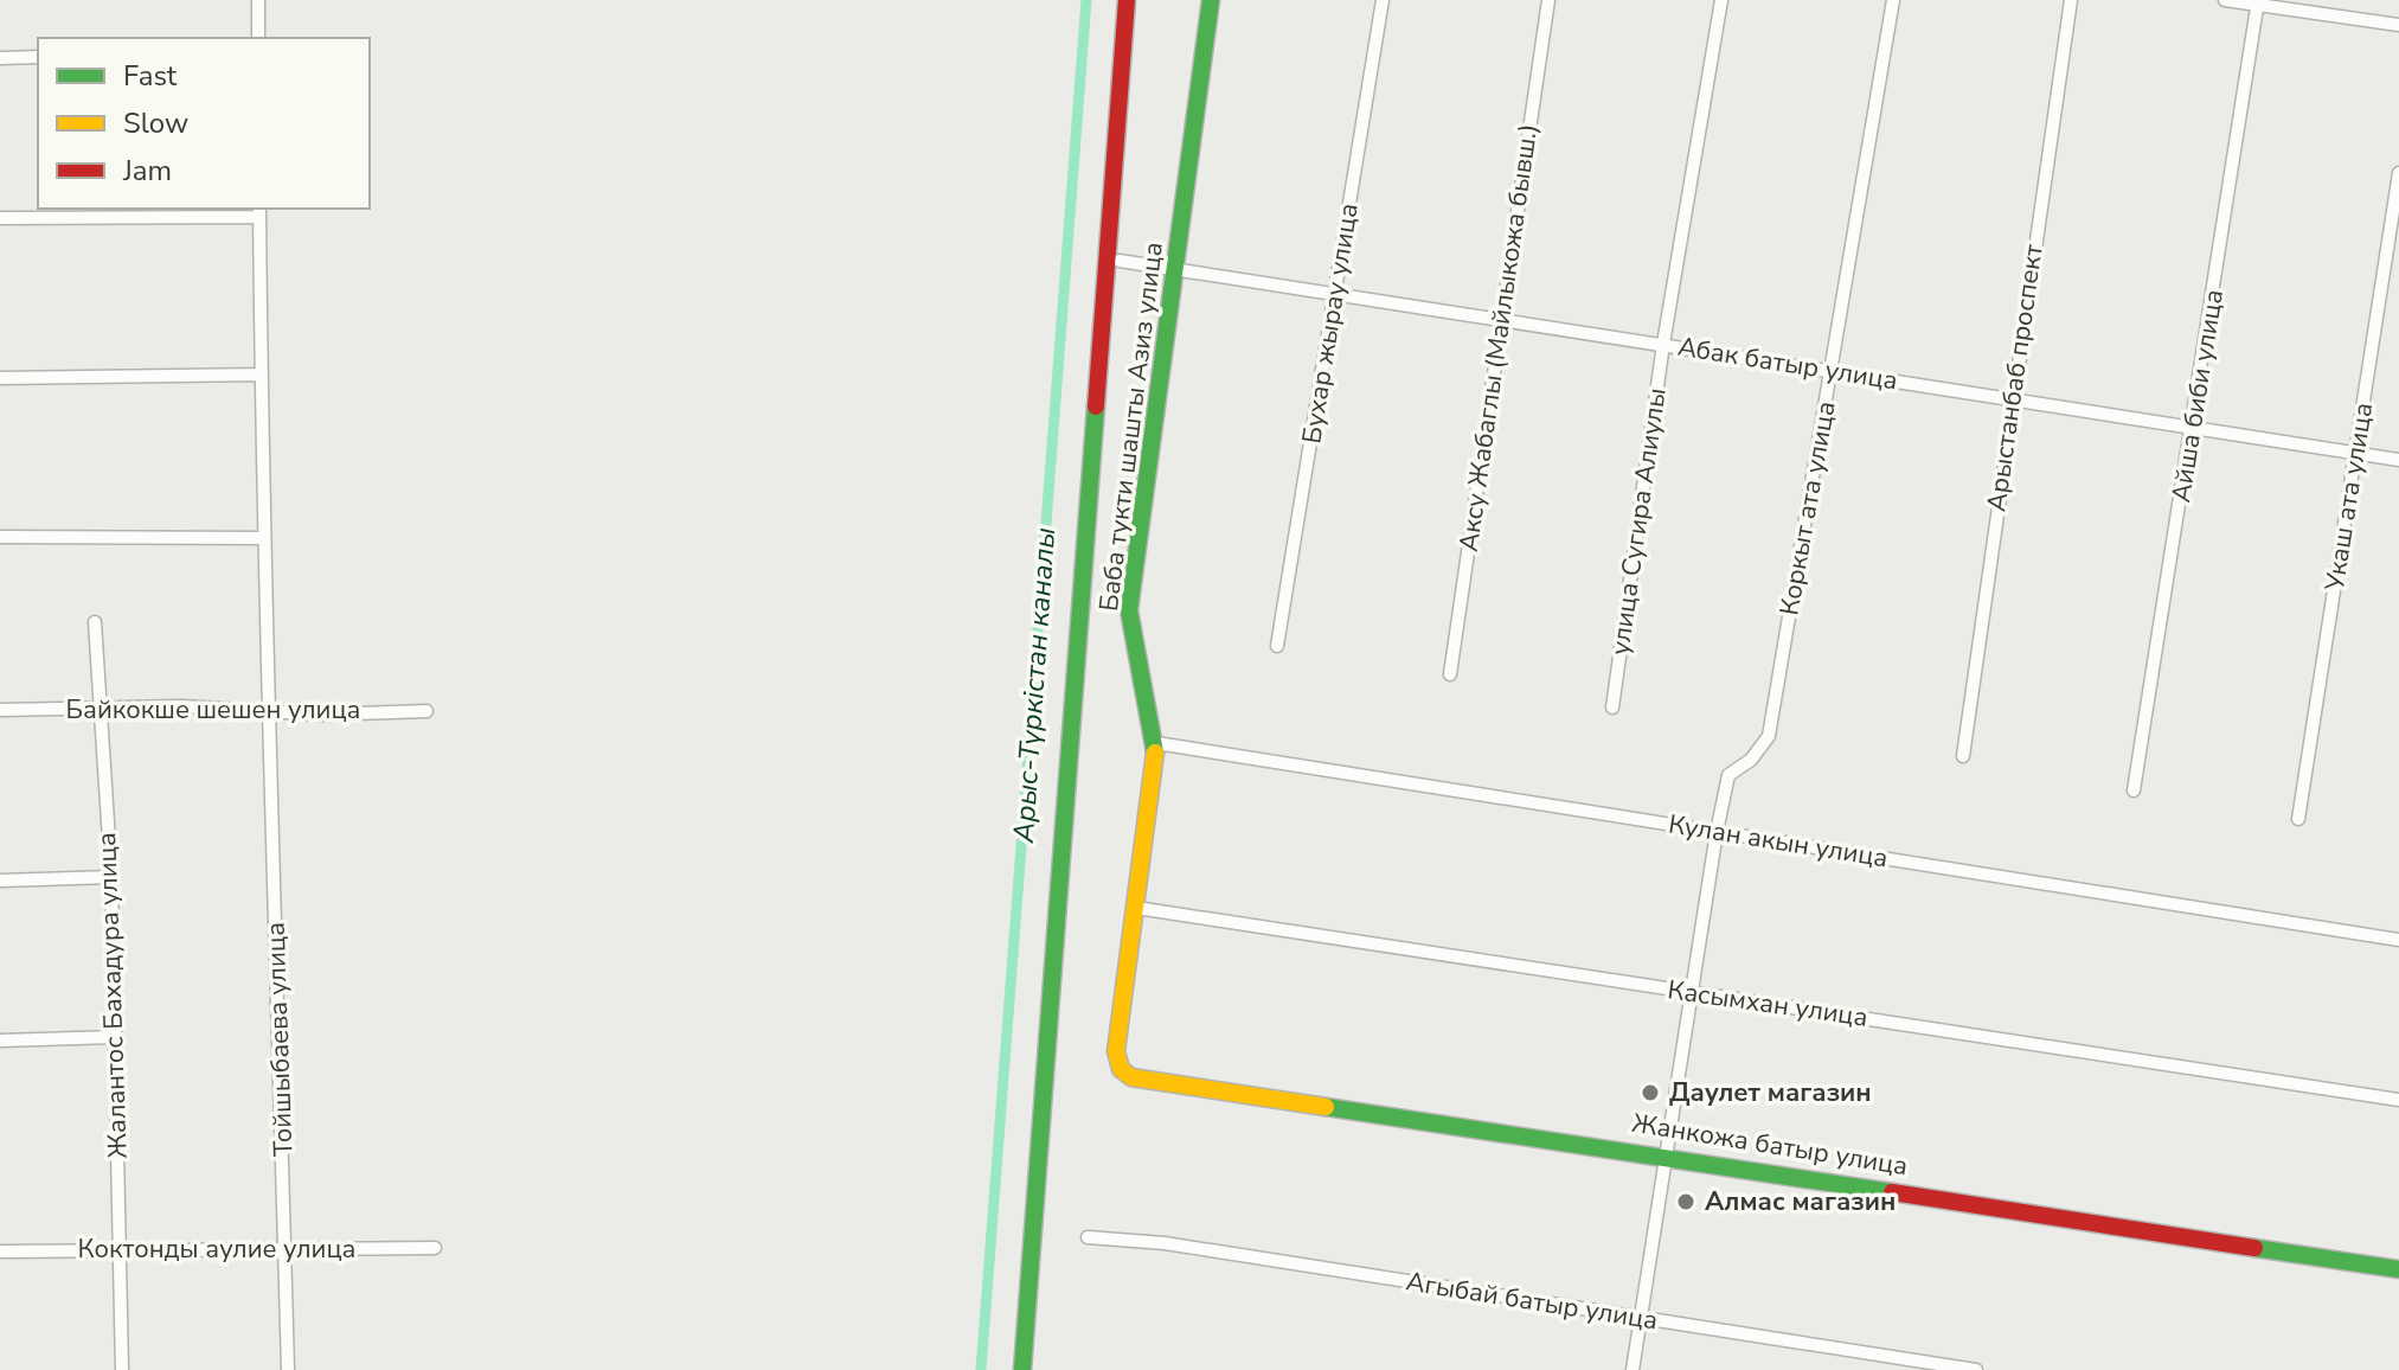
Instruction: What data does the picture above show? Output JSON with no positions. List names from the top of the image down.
{
  "streets": {
    "main road": ["Баба тукти шашты Азиз улица", "Жанкожа батыр улица"],
    "street": [
      "Бухар жырау улица",
      "Аксу Жабаглы (Майлыкожа бывш.)",
      "Абак батыр улица",
      "Арыстанбаб проспект",
      "Айша биби улица",
      "Укаш ата улица",
      "Коркыт ата улица",
      "улица Сугира Алиулы",
      "Байкокше шешен улица",
      "Кулан акын улица",
      "Жалантос Бахадура улица",
      "Касымхан улица",
      "Тойшыбаева улица",
      "Коктонды аулие улица",
      "Агыбай батыр улица"
    ]
  },
  "crossings": [
    ["Бухар жырау улица", "Абак батыр улица"],
    ["Аксу Жабаглы (Майлыкожа бывш.)", "Абак батыр улица"],
    ["Абак батыр улица", "Арыстанбаб проспект"],
    ["Абак батыр улица", "Айша биби улица"],
    ["Абак батыр улица", "Баба тукти шашты Азиз улица"],
    ["Абак батыр улица", "Укаш ата улица"],
    ["Абак батыр улица", "Коркыт ата улица"],
    ["Абак батыр улица", "улица Сугира Алиулы"],
    ["Баба тукти шашты Азиз улица", "Кулан акын улица"],
    ["Баба тукти шашты Азиз улица", "Касымхан улица"],
    ["Баба тукти шашты Азиз улица", "Жанкожа батыр улица"],
    ["Коркыт ата улица", "Кулан акын улица"],
    ["Байкокше шешен улица", "Жалантос Бахадура улица"],
    ["Байкокше шешен улица", "Тойшыбаева улица"],
    ["Жалантос Бахадура улица", "Коктонды аулие улица"],
    ["Тойшыбаева улица", "Коктонды аулие улица"]
  ],
  "water": ["Арыс-Түркістан каналы"],
  "places": ["Даулет магазин", "Алмас магазин"],
  "legend": ["Fast", "Slow", "Jam"]
}
